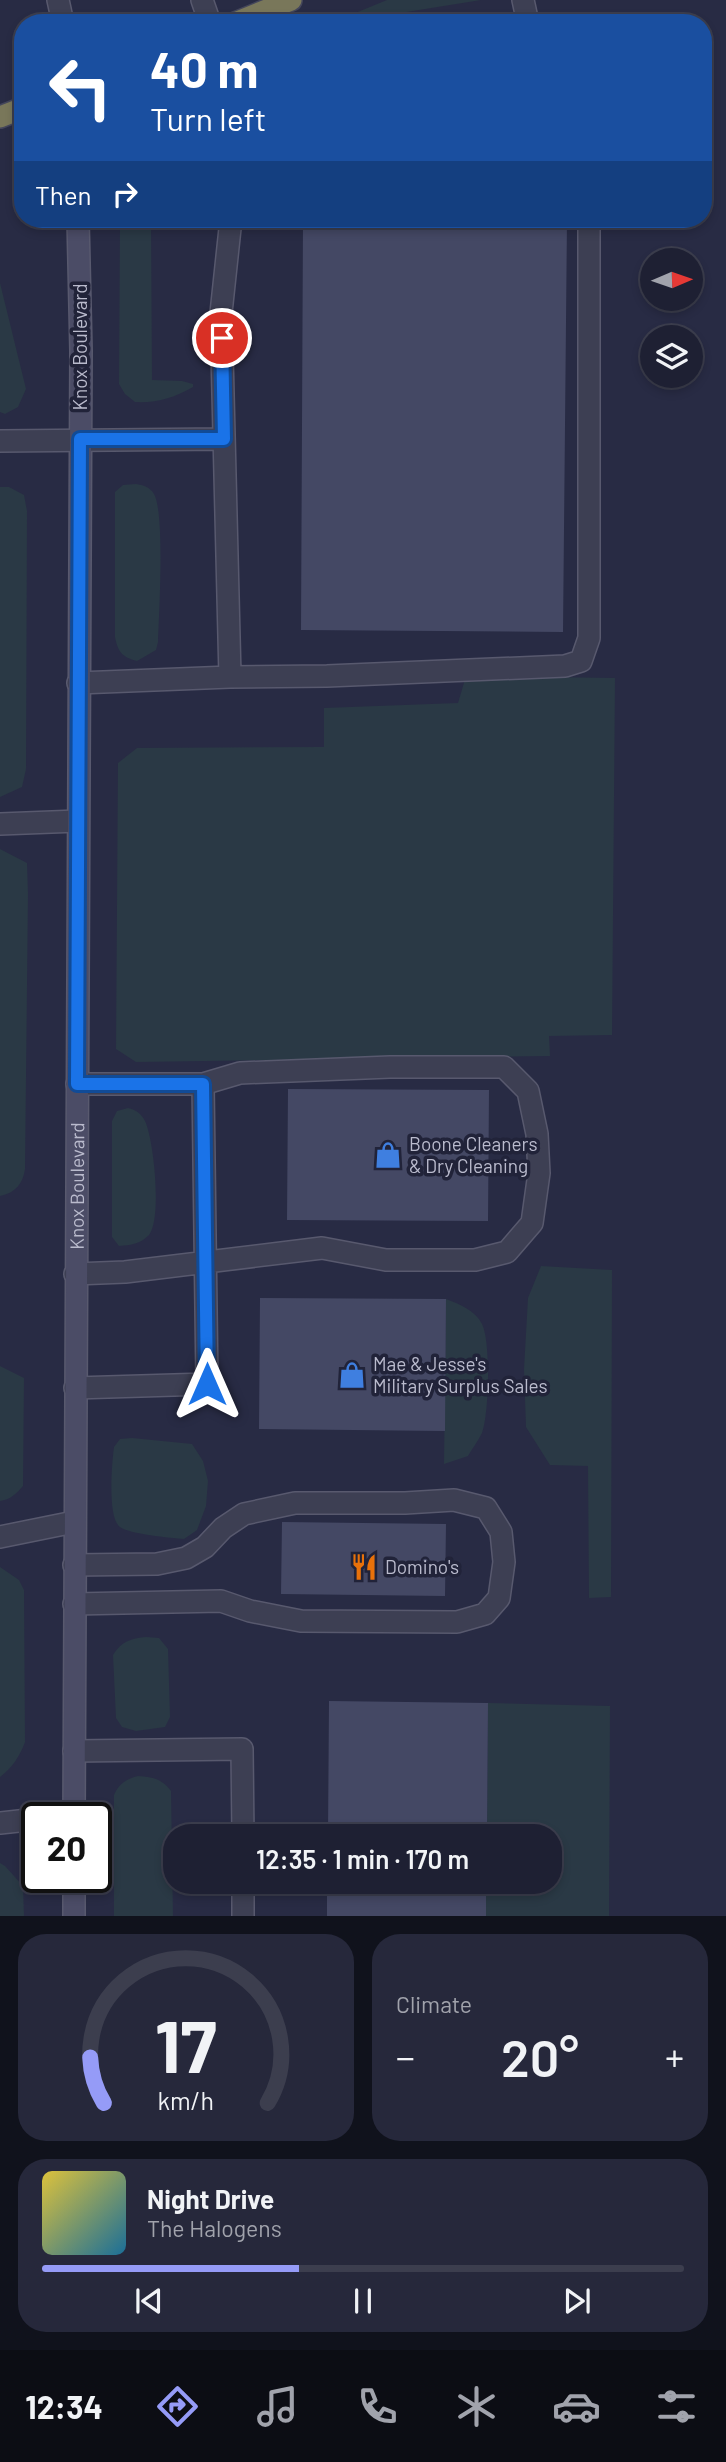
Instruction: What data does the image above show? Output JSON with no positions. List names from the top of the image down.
{
  "streets": {
    "main road": ["Knox Boulevard"]
  },
  "places": {
    "shop": ["Boone Cleaners & Dry Cleaning", "Mae & Jesse's Military Surplus Sales"],
    "restaurant": ["Domino's"]
  },
  "north": "right",
  "page": {
    "turn": ["40 m", "Turn left"],
    "then": "Then",
    "limit": "20",
    "trip": "12:35 · 1 min · 170 m",
    "tile": "Climate",
    "heat": ["−", "20°", "+"],
    "song": ["Night Drive", "The Halogens"],
    "tabs": "12:34",
    "gauge": ["17", "km/h"]
  }
}
